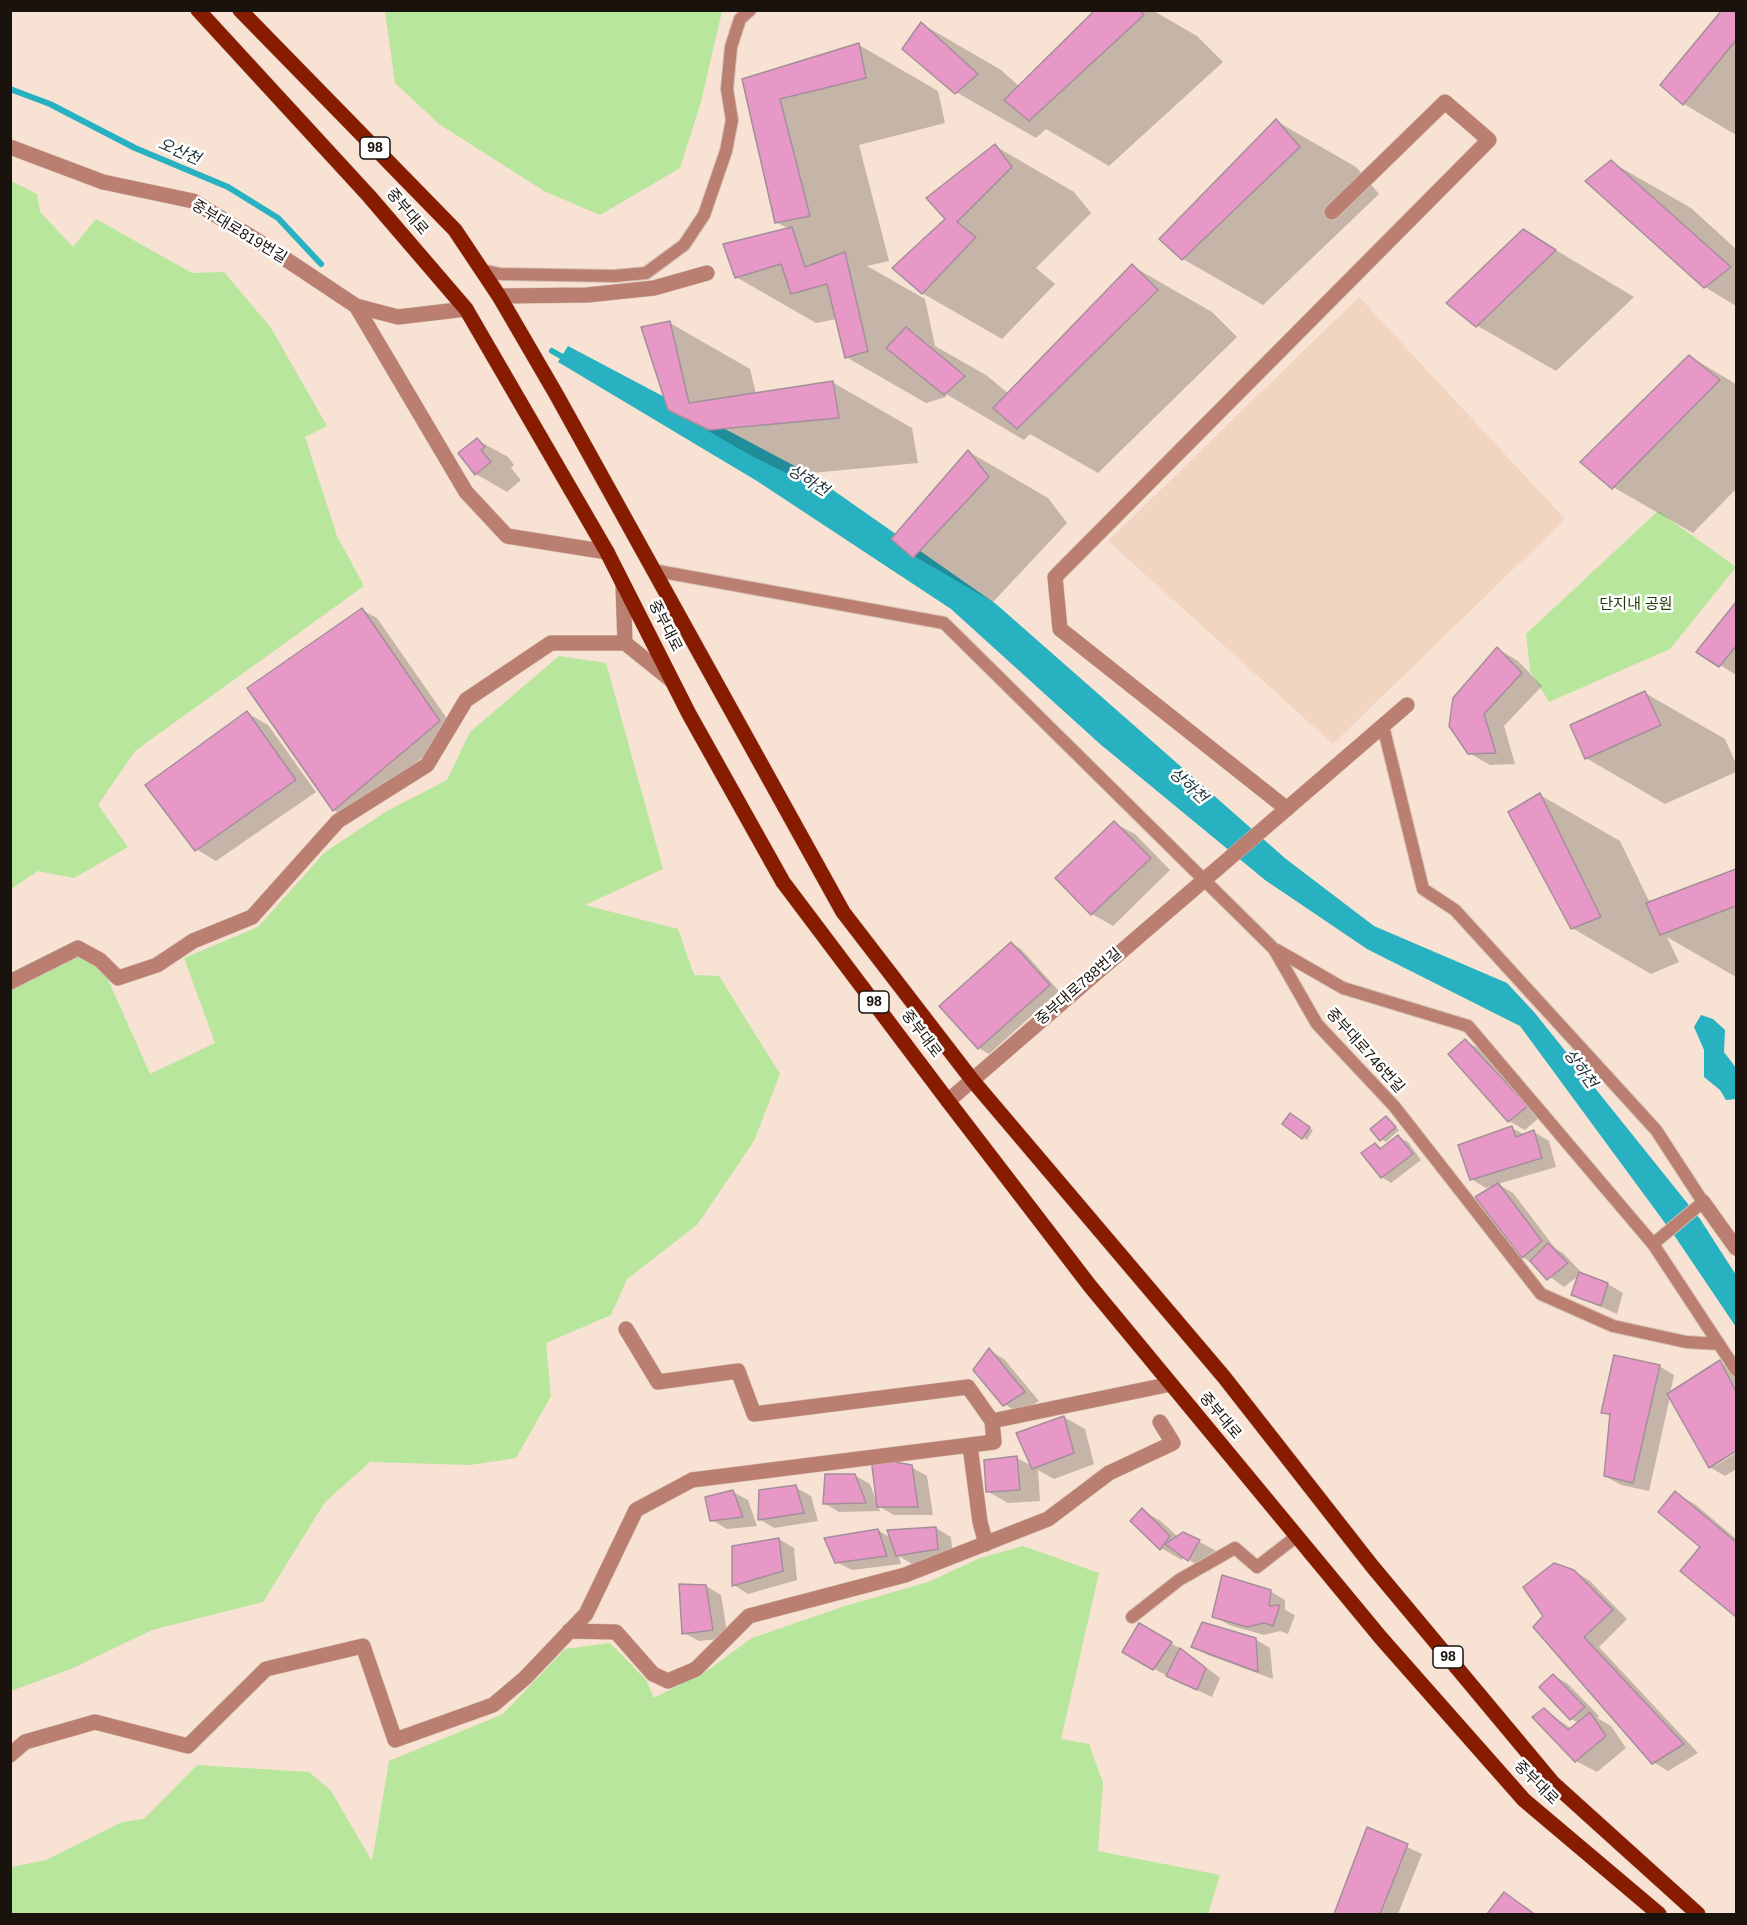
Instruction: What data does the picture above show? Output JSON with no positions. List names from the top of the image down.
{
  "streets": {
    "main road": ["98", "중부대로"],
    "street": ["중부대로819번길", "중부대로788번길"],
    "lane": ["중부대로746번길"]
  },
  "crossings": [
    ["중부대로", "중부대로788번길"],
    ["중부대로788번길", "중부대로746번길"]
  ],
  "water": ["오산천", "상하천"],
  "parks": ["단지내 공원"]
}
